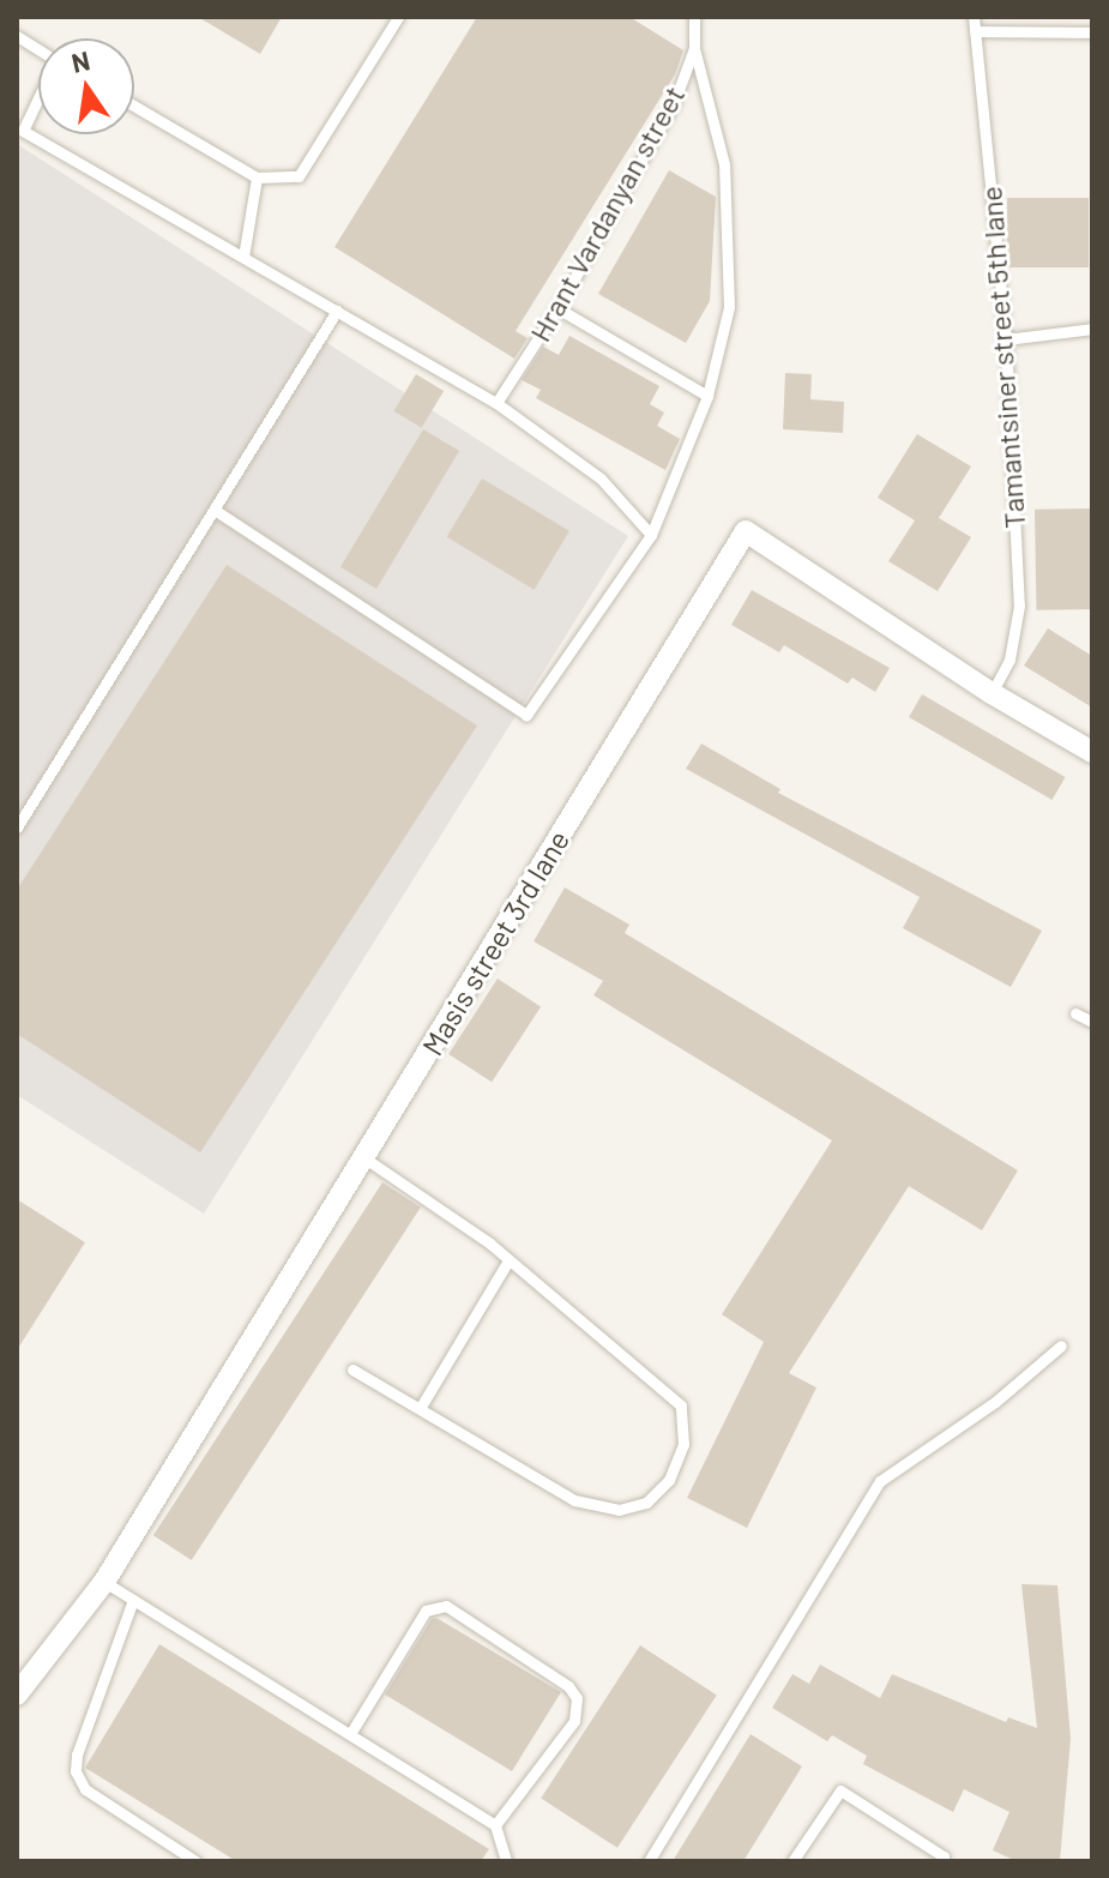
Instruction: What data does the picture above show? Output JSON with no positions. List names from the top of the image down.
{
  "streets": {
    "street": ["Masis street 3rd lane"],
    "lane": ["Hrant Vardanyan street", "Tamantsiner street 5th lane"]
  },
  "crossings": [
    ["Tamantsiner street 5th lane", "Masis street 3rd lane"]
  ],
  "north": "top"
}
